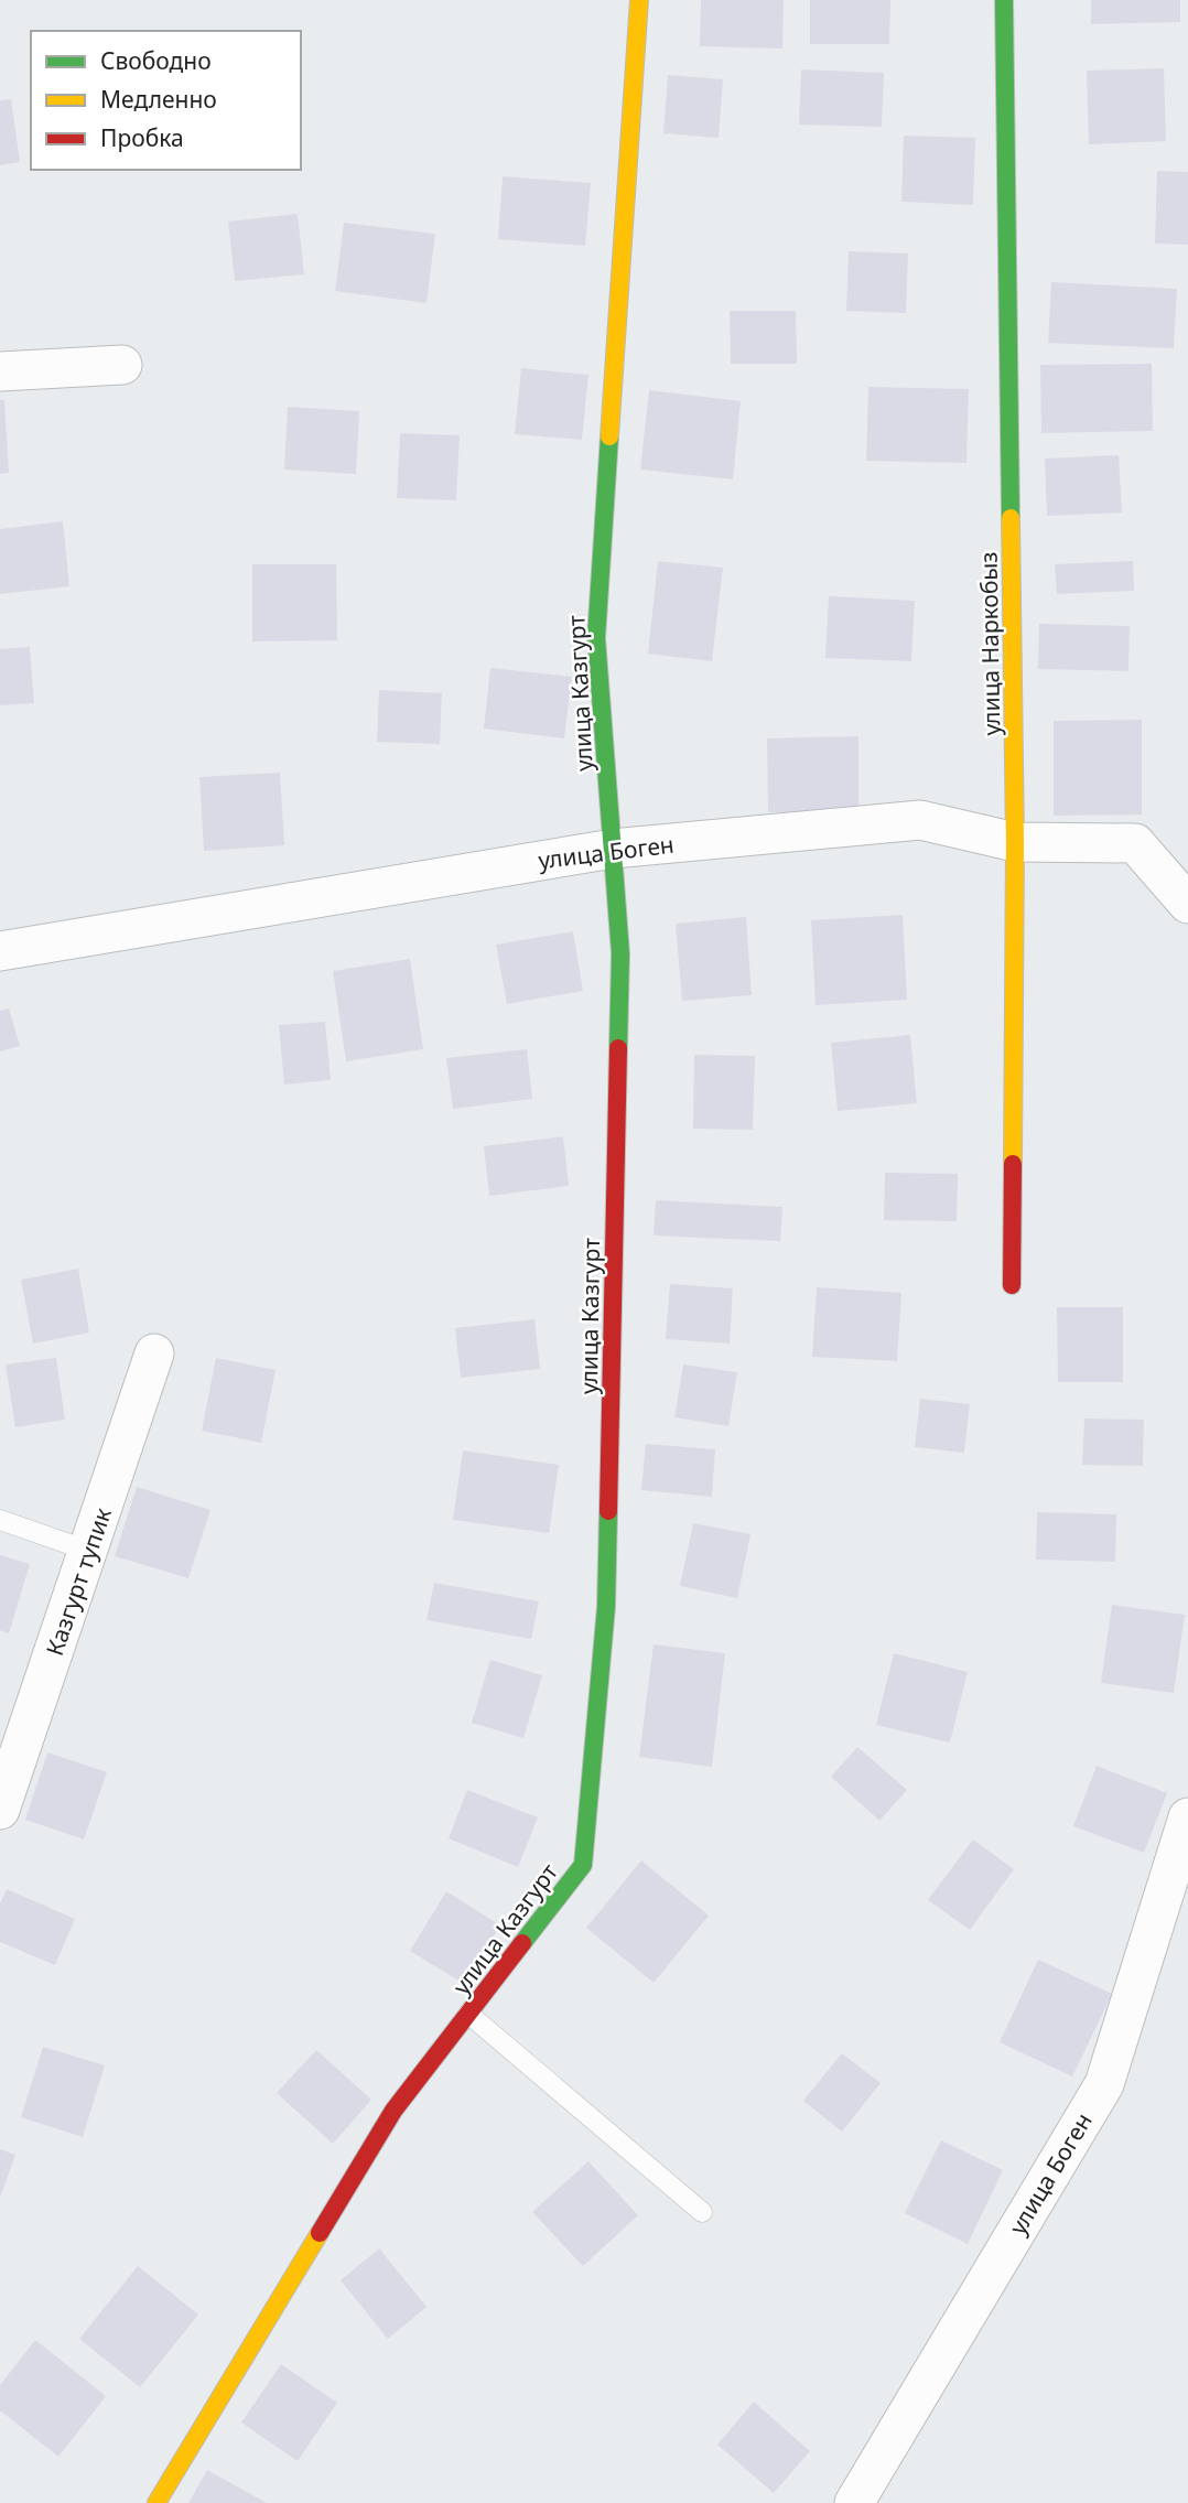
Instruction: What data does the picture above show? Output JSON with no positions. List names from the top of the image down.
{
  "streets": {
    "street": [
      "улица Наркобыз",
      "улица Казгурт",
      "улица Боген",
      "Казгурт тупик"
    ]
  },
  "crossings": [
    ["улица Наркобыз", "улица Боген"],
    ["улица Казгурт", "улица Боген"]
  ],
  "legend": ["Свободно", "Медленно", "Пробка"]
}
